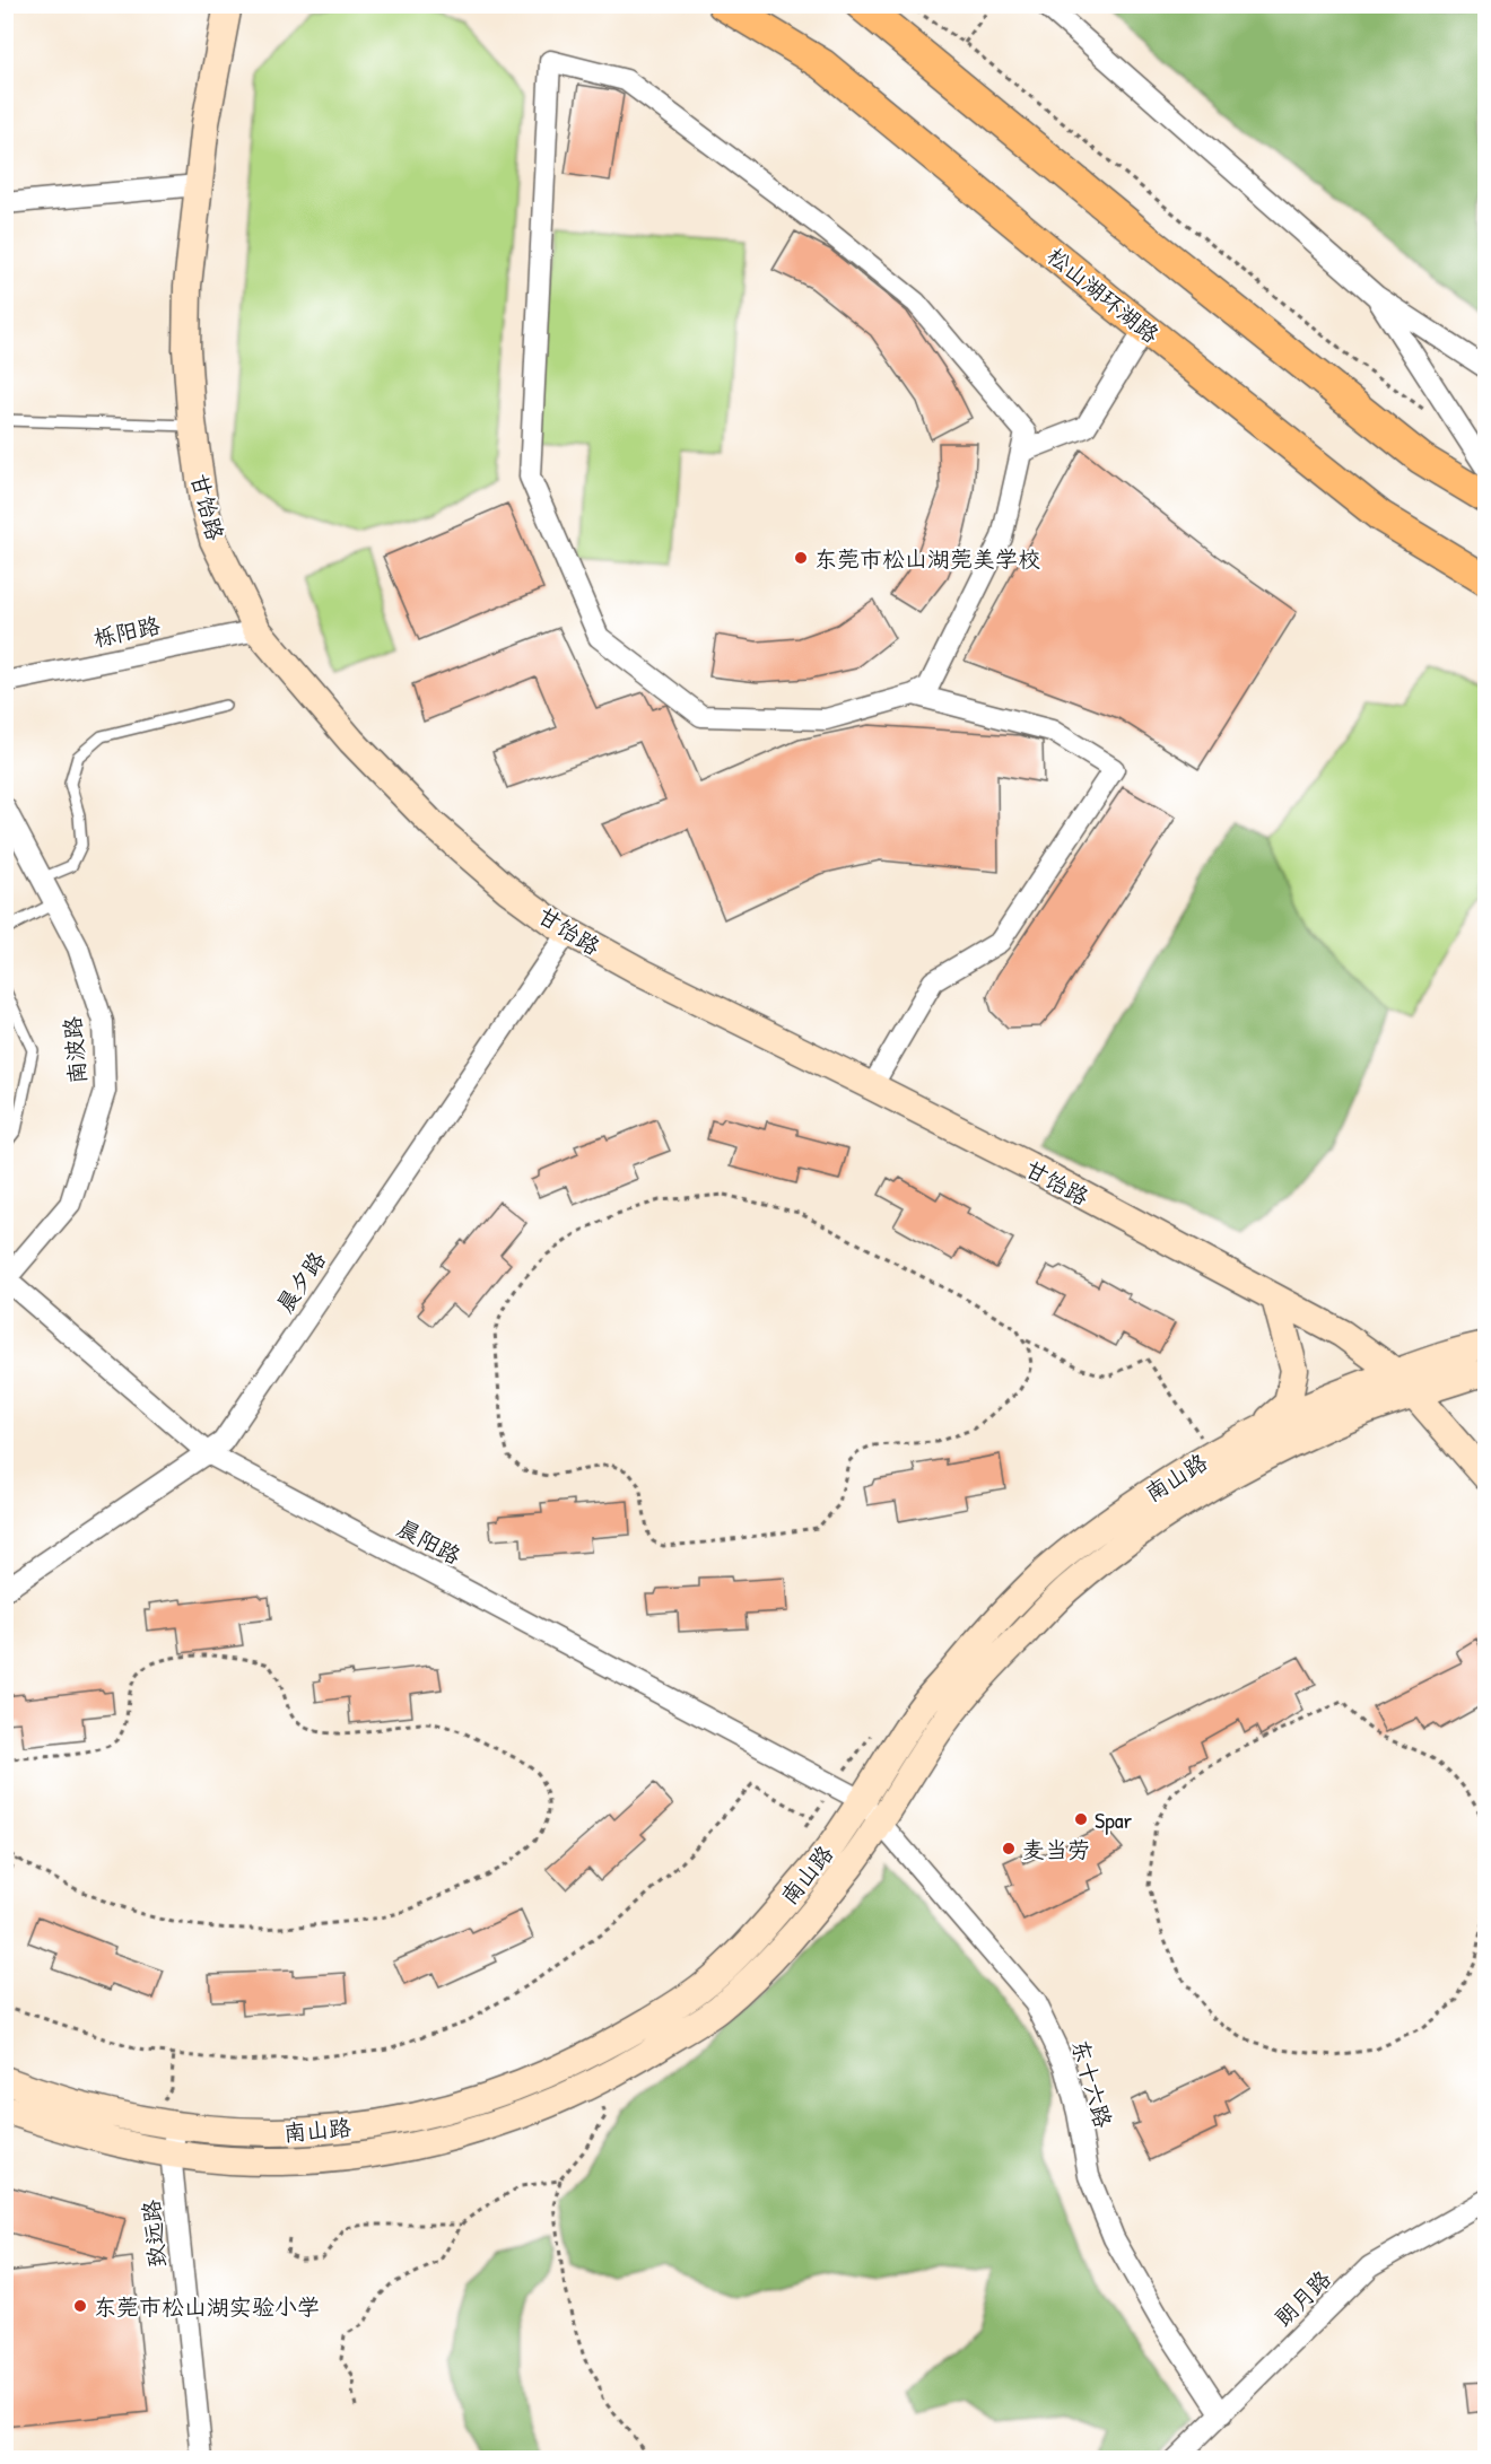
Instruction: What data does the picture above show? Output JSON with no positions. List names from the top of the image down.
{
  "streets": {
    "main road": ["松山湖环湖路", "甘饴路", "南山路"],
    "street": [
      "栎阳路",
      "南波路",
      "晨夕路",
      "晨阳路",
      "东十六路",
      "致远路",
      "朗月路"
    ]
  },
  "crossings": [
    ["甘饴路", "栎阳路"],
    ["甘饴路", "晨夕路"],
    ["甘饴路", "南山路"],
    ["南波路", "晨阳路"],
    ["晨夕路", "晨阳路"],
    ["南山路", "晨阳路"],
    ["南山路", "东十六路"],
    ["南山路", "致远路"],
    ["晨阳路", "东十六路"],
    ["东十六路", "朗月路"]
  ],
  "places": [
    "东莞市松山湖莞美学校",
    "Spar",
    "麦当劳",
    "东莞市松山湖实验小学"
  ]
}
